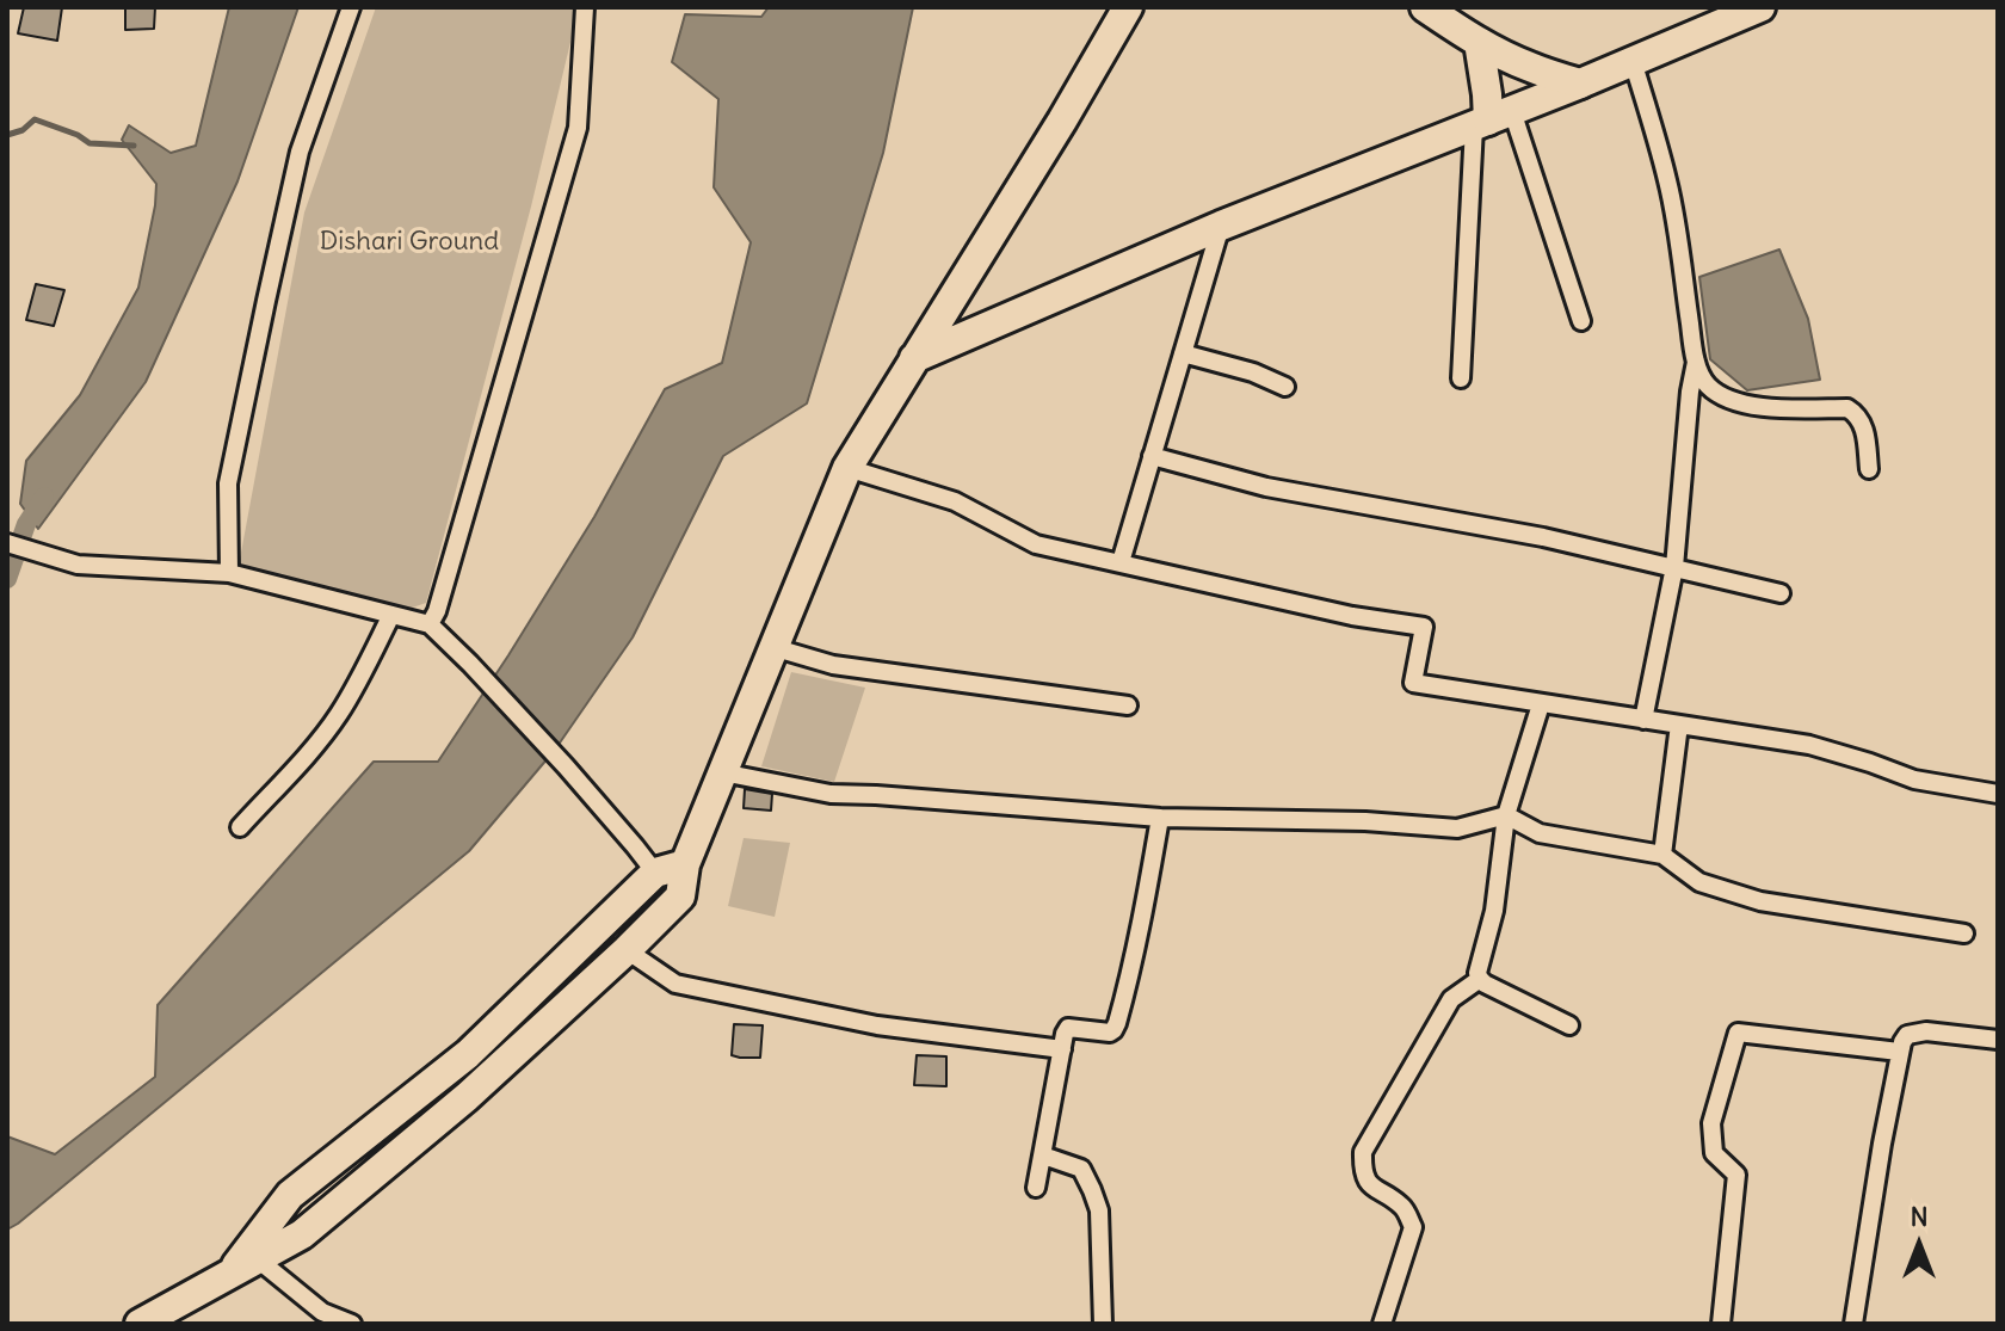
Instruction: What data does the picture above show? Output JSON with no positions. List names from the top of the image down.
{
  "parks": ["Dishari Ground"],
  "north": "top"
}
